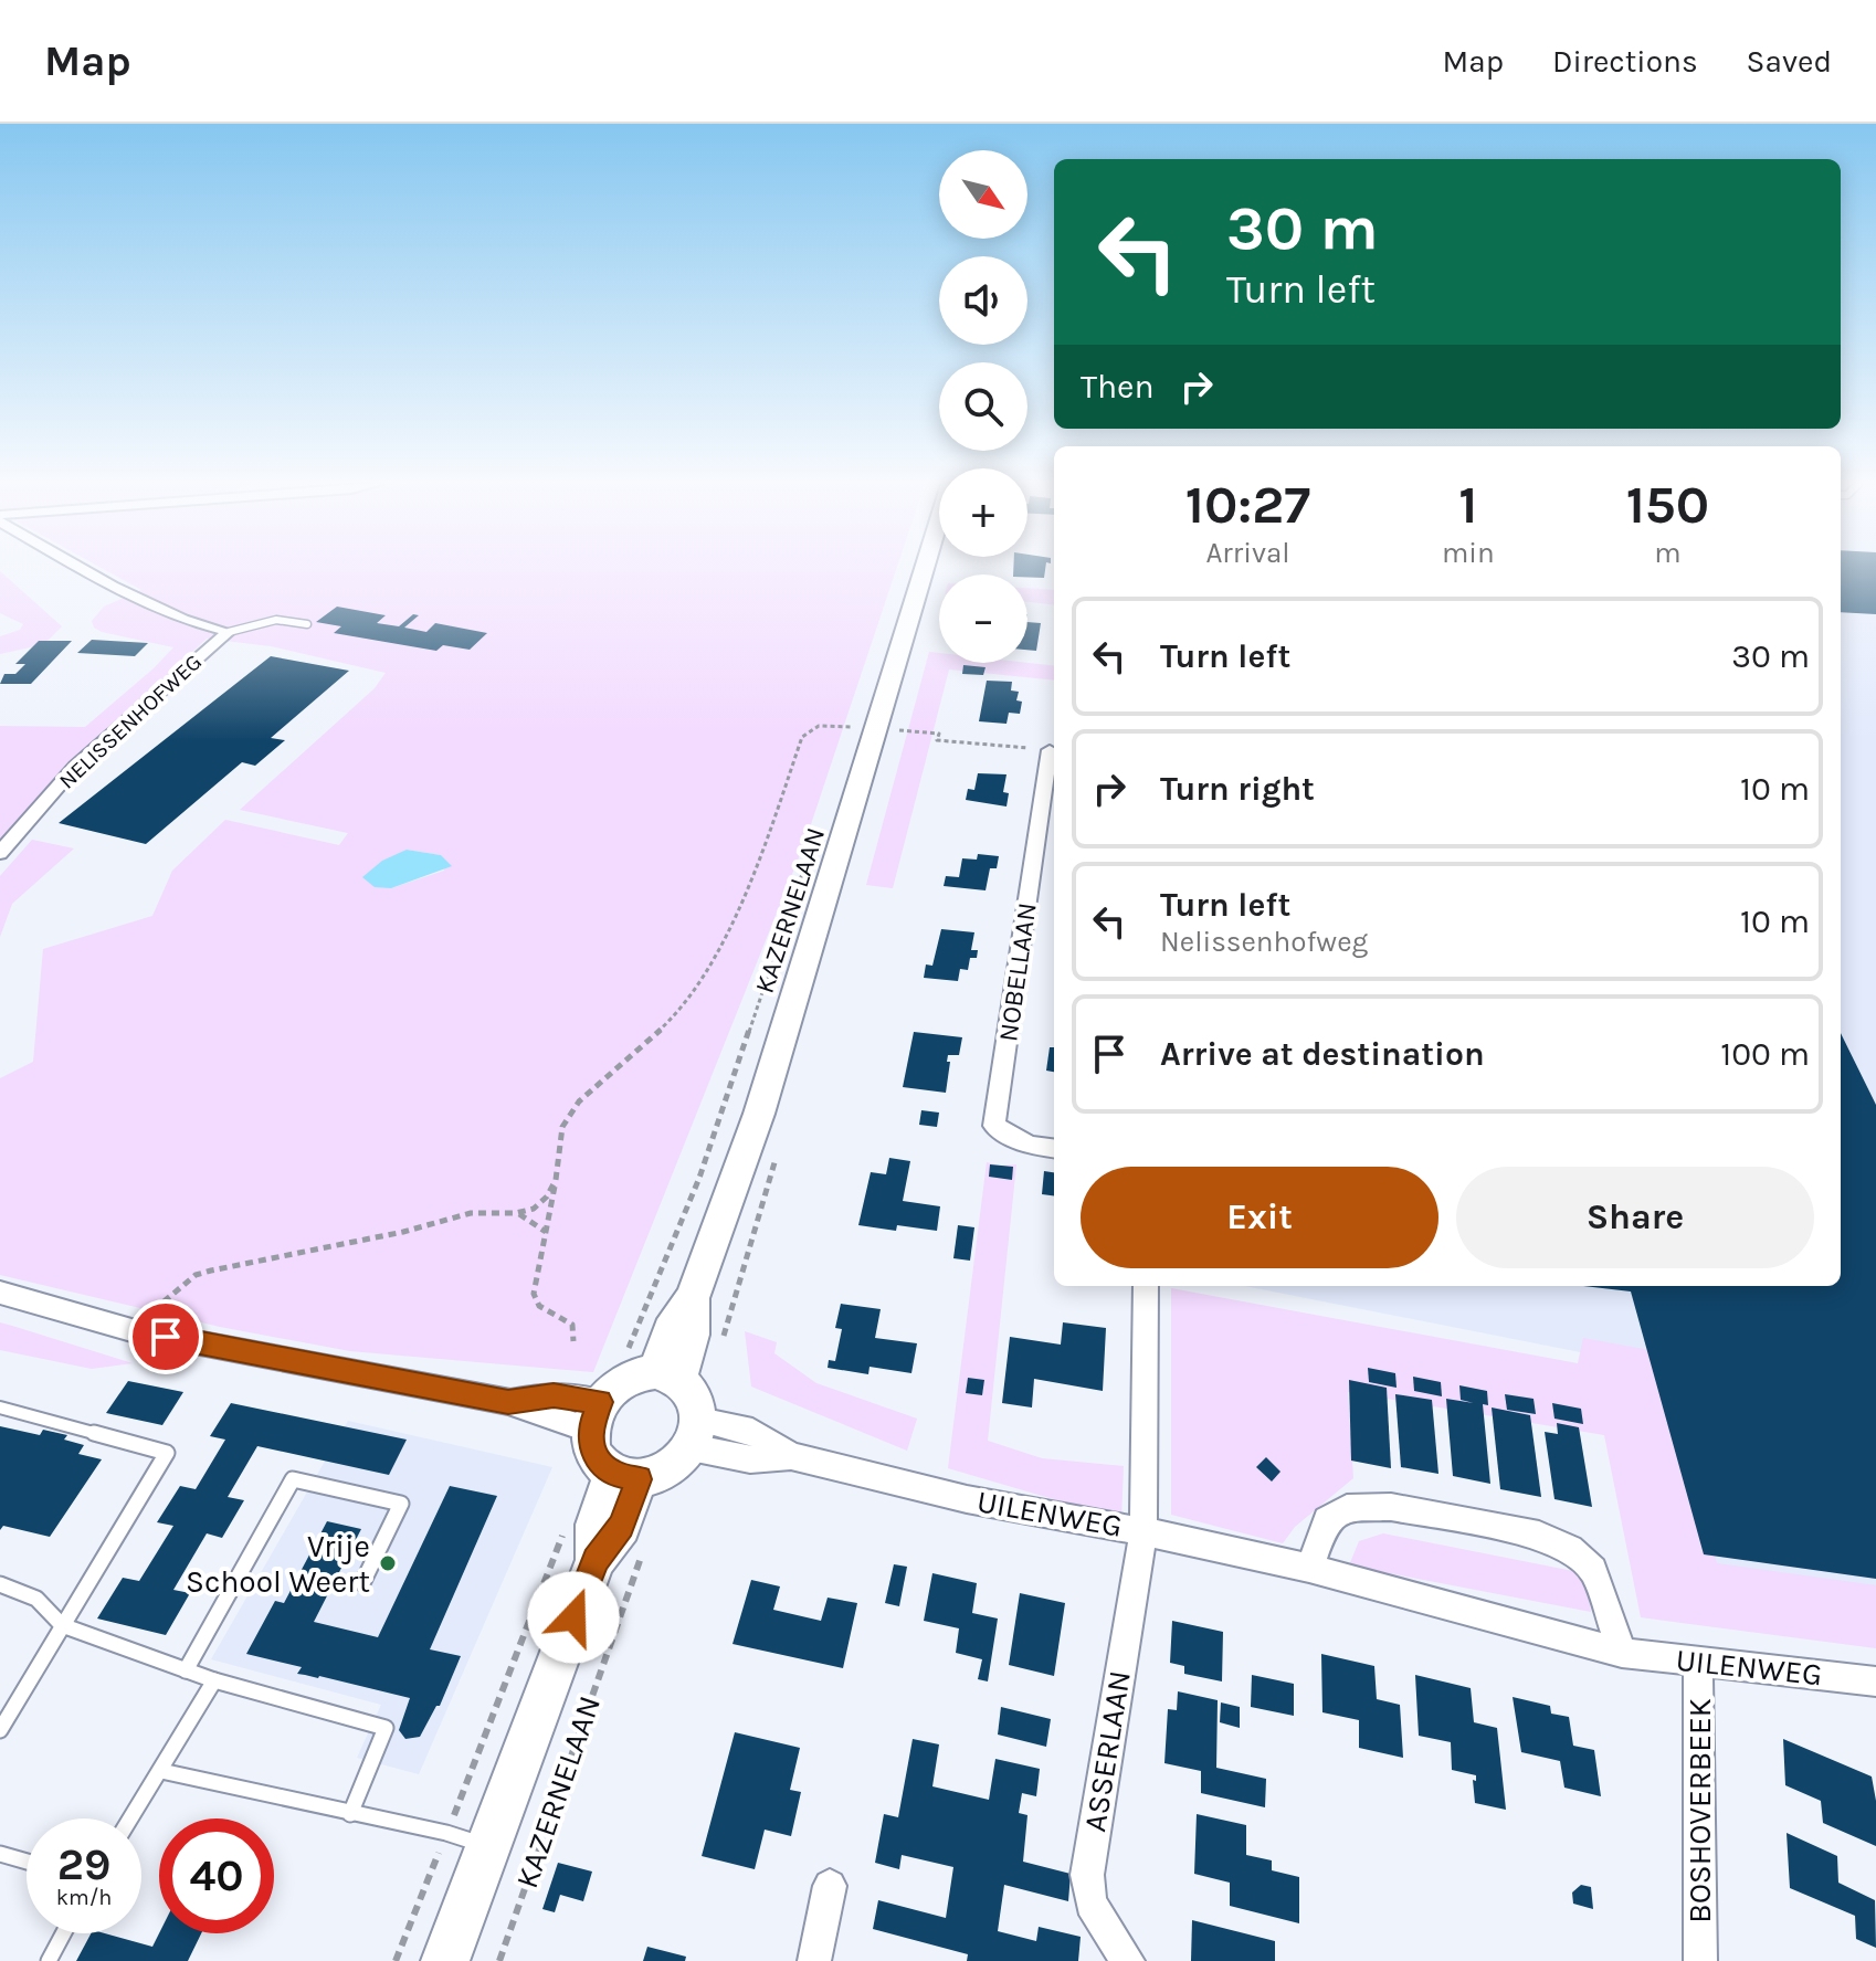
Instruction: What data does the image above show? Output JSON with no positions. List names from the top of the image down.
{
  "streets": {
    "street": [
      "NELISSENHOFWEG",
      "KAZERNELAAN",
      "NOBELLAAN",
      "UILENWEG",
      "ASSERLAAN",
      "BOSHOVERBEEK"
    ]
  },
  "crossings": [
    ["KAZERNELAAN", "UILENWEG"],
    ["UILENWEG", "ASSERLAAN"],
    ["UILENWEG", "BOSHOVERBEEK"]
  ],
  "places": ["Vrije School Weert"],
  "north": "bottom right",
  "page": {
    "header": "Map",
    "nav": ["Map", "Directions", "Saved"],
    "map_buttons": ["+", "−"],
    "turn": ["30 m", "Turn left"],
    "then": "Then",
    "eta": [
      "10:27",
      "Arrival",
      "1",
      "min",
      "150",
      "m"
    ],
    "list": [
      {
        "name": "Turn left",
        "value": "30 m"
      },
      {
        "name": "Turn right",
        "value": "10 m"
      },
      {
        "name": "Turn left",
        "note": "Nelissenhofweg",
        "value": "10 m"
      },
      {
        "name": "Arrive at destination",
        "value": "100 m"
      }
    ],
    "buttons": ["Exit", "Share"],
    "speed": "29 km/h",
    "limit": "40"
  }
}
